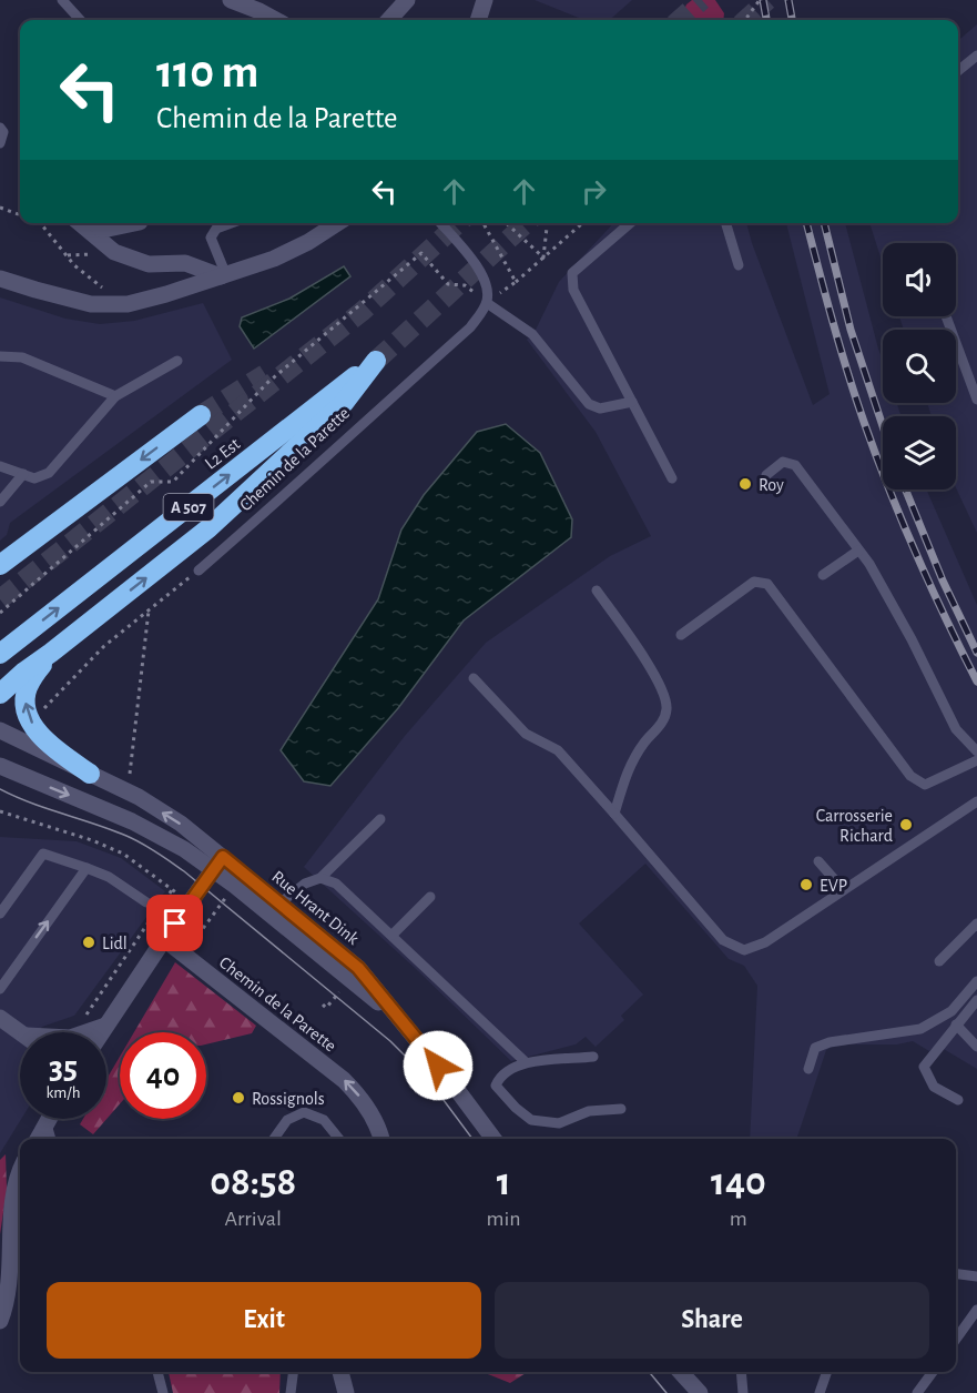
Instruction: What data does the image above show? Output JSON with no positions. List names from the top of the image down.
{
  "streets": {
    "highway": ["L2 Est", "A 507"],
    "street": ["Chemin de la Parette", "Rue Hrant Dink"]
  },
  "places": [
    "Roy",
    "Carrosserie Richard",
    "EVP",
    "Lidl",
    "Rossignols"
  ],
  "page": {
    "turn": ["110 m", "Chemin de la Parette"],
    "speed": "35 km/h",
    "limit": "40",
    "eta": [
      "08:58",
      "Arrival",
      "1",
      "min",
      "140",
      "m"
    ],
    "buttons": ["Exit", "Share"]
  }
}
